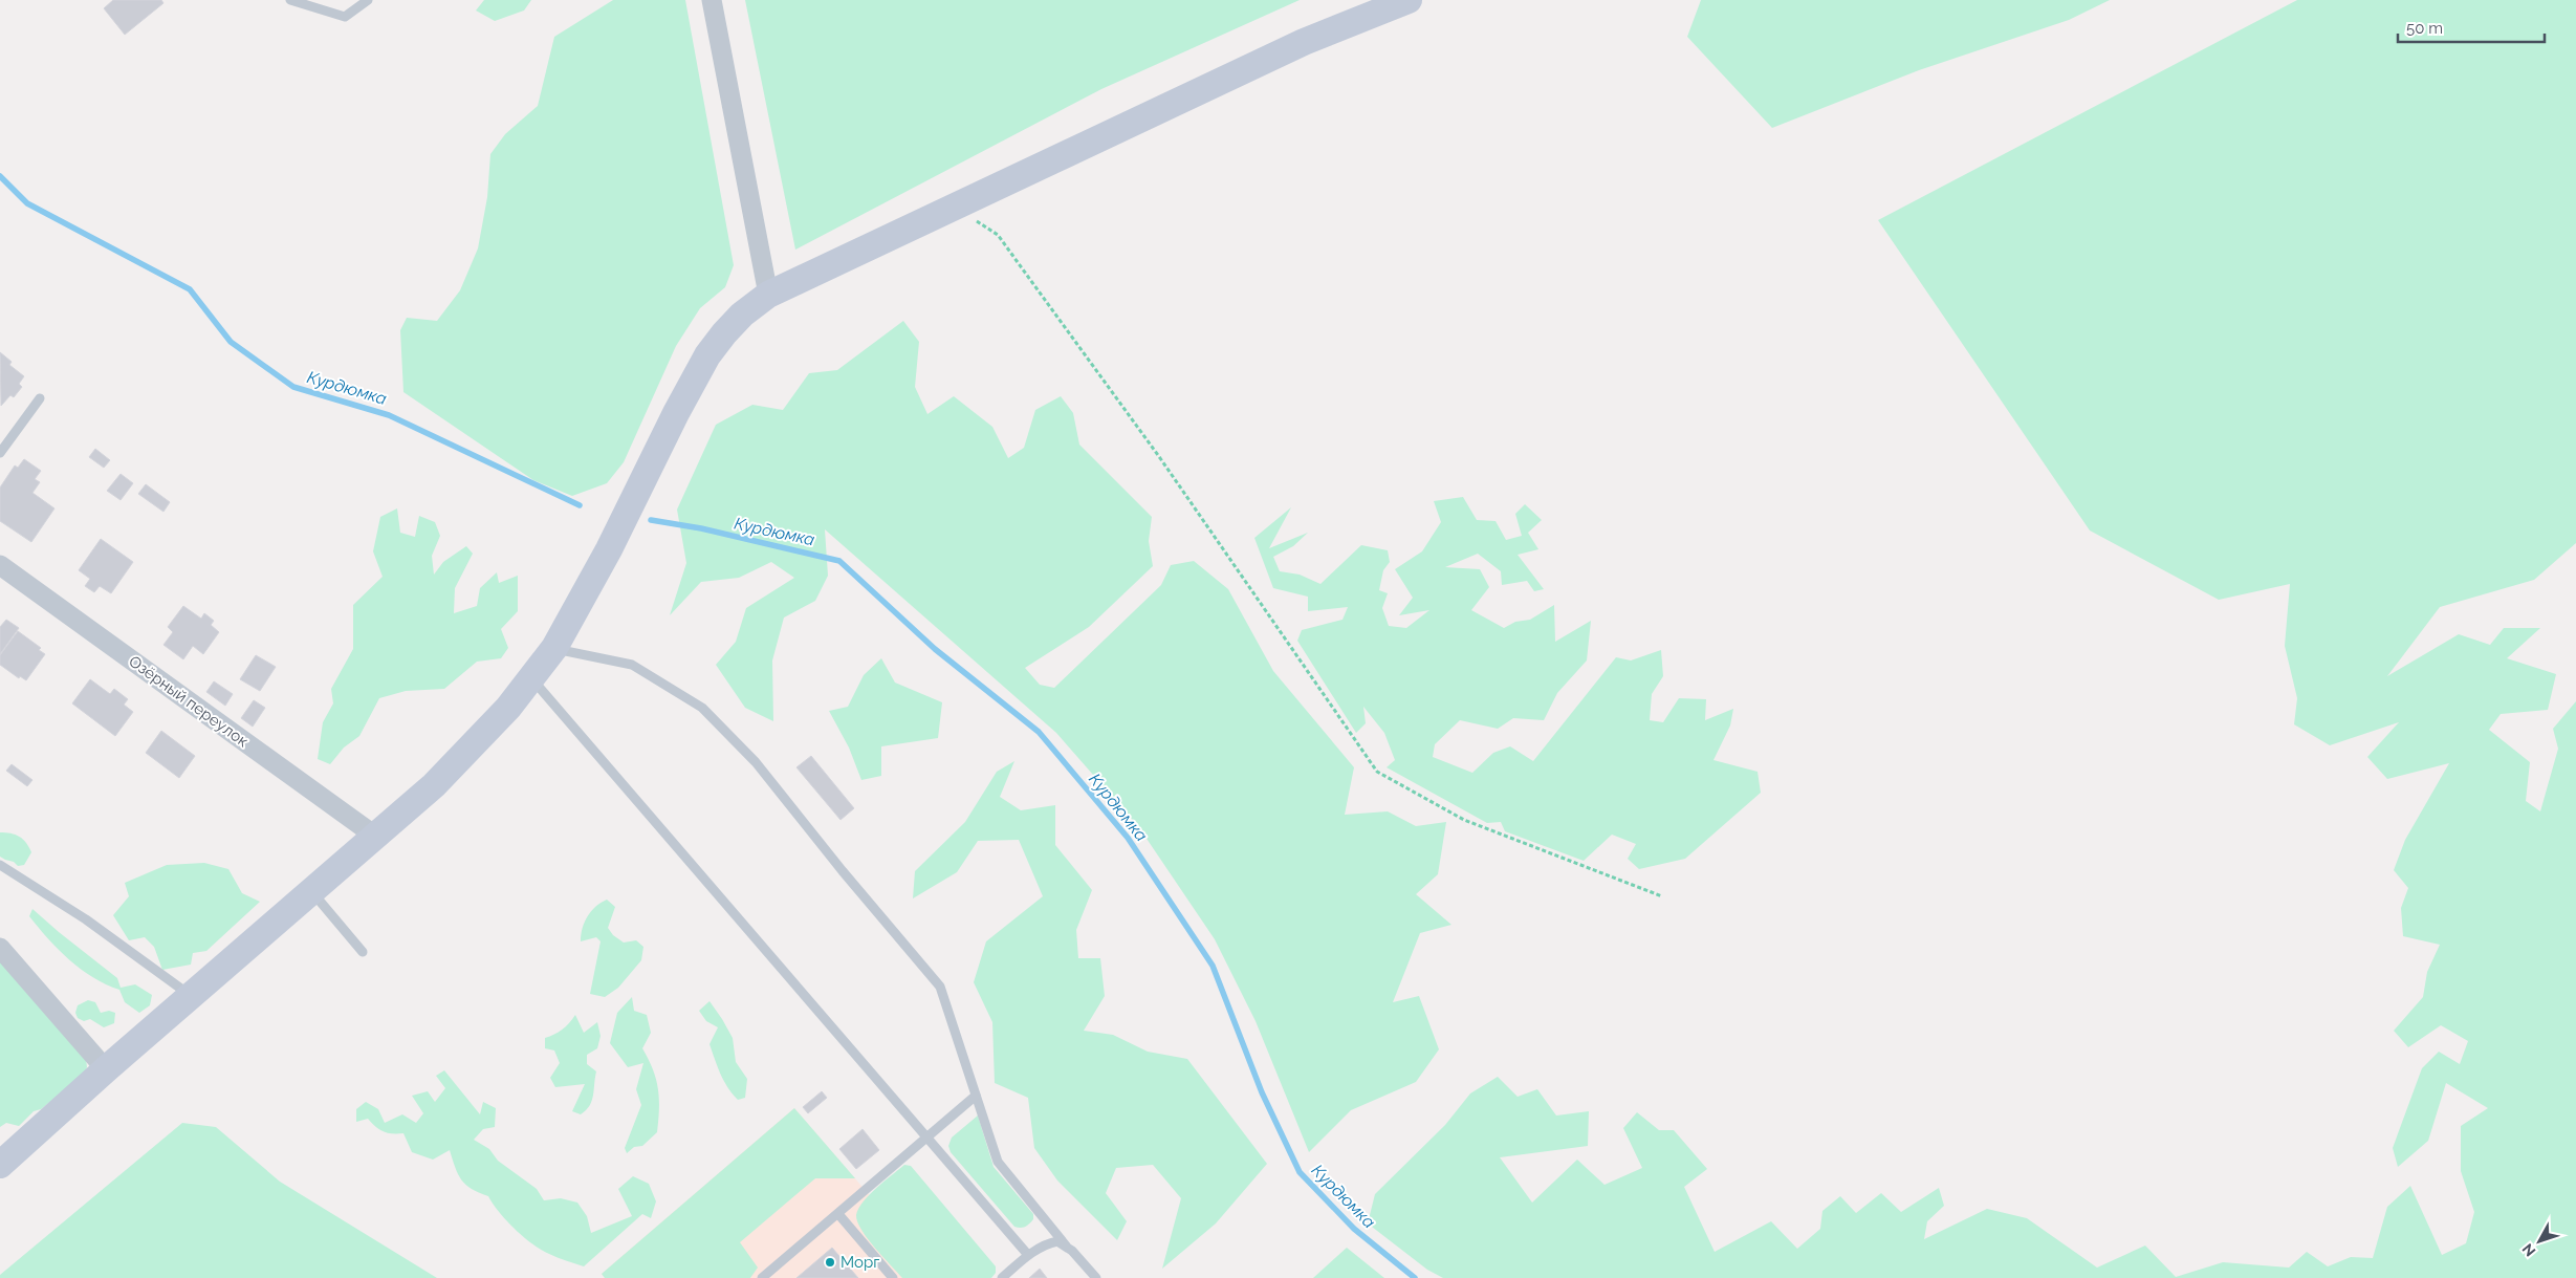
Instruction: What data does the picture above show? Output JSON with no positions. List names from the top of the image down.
{
  "streets": {
    "street": ["Озёрный переулок"]
  },
  "water": ["Курдюмка"],
  "places": ["Морг"],
  "scale_bar": "50 m",
  "north": "bottom left"
}
